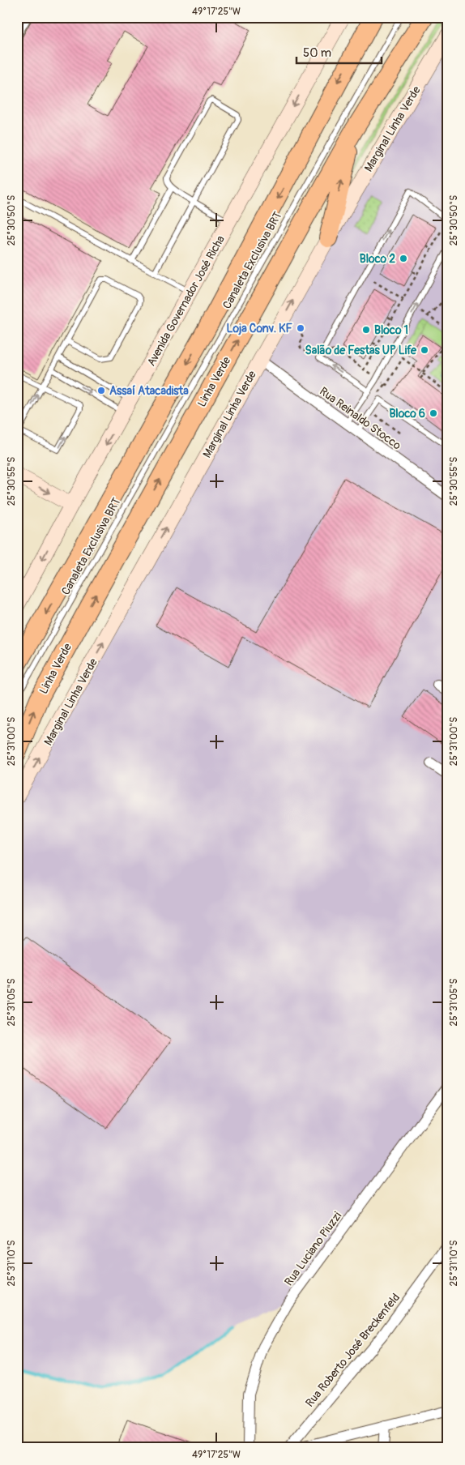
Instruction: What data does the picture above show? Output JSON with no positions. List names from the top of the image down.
{
  "streets": {
    "highway": ["Linha Verde"],
    "main road": ["Marginal Linha Verde", "Avenida Governador José Richa"],
    "street": ["Rua Reinaldo Stocco", "Rua Luciano Piuzzi", "Rua Roberto José Breckenfeld"],
    "lane": ["Canaleta Exclusiva BRT"]
  },
  "crossings": [
    ["Marginal Linha Verde", "Rua Reinaldo Stocco"]
  ],
  "one_way": ["Marginal Linha Verde", "Avenida Governador José Richa"],
  "places": [
    "Bloco 2",
    "Loja Conv. KF",
    "Bloco 1",
    "Salão de Festas UP Life",
    "Assaí Atacadista",
    "Bloco 6"
  ],
  "scale_bar": "50 m",
  "coordinates": [
    "49°17'25\"W",
    "25°30'50\"S",
    "25°30'55\"S",
    "25°31'00\"S",
    "25°31'05\"S",
    "25°31'10\"S"
  ]
}
